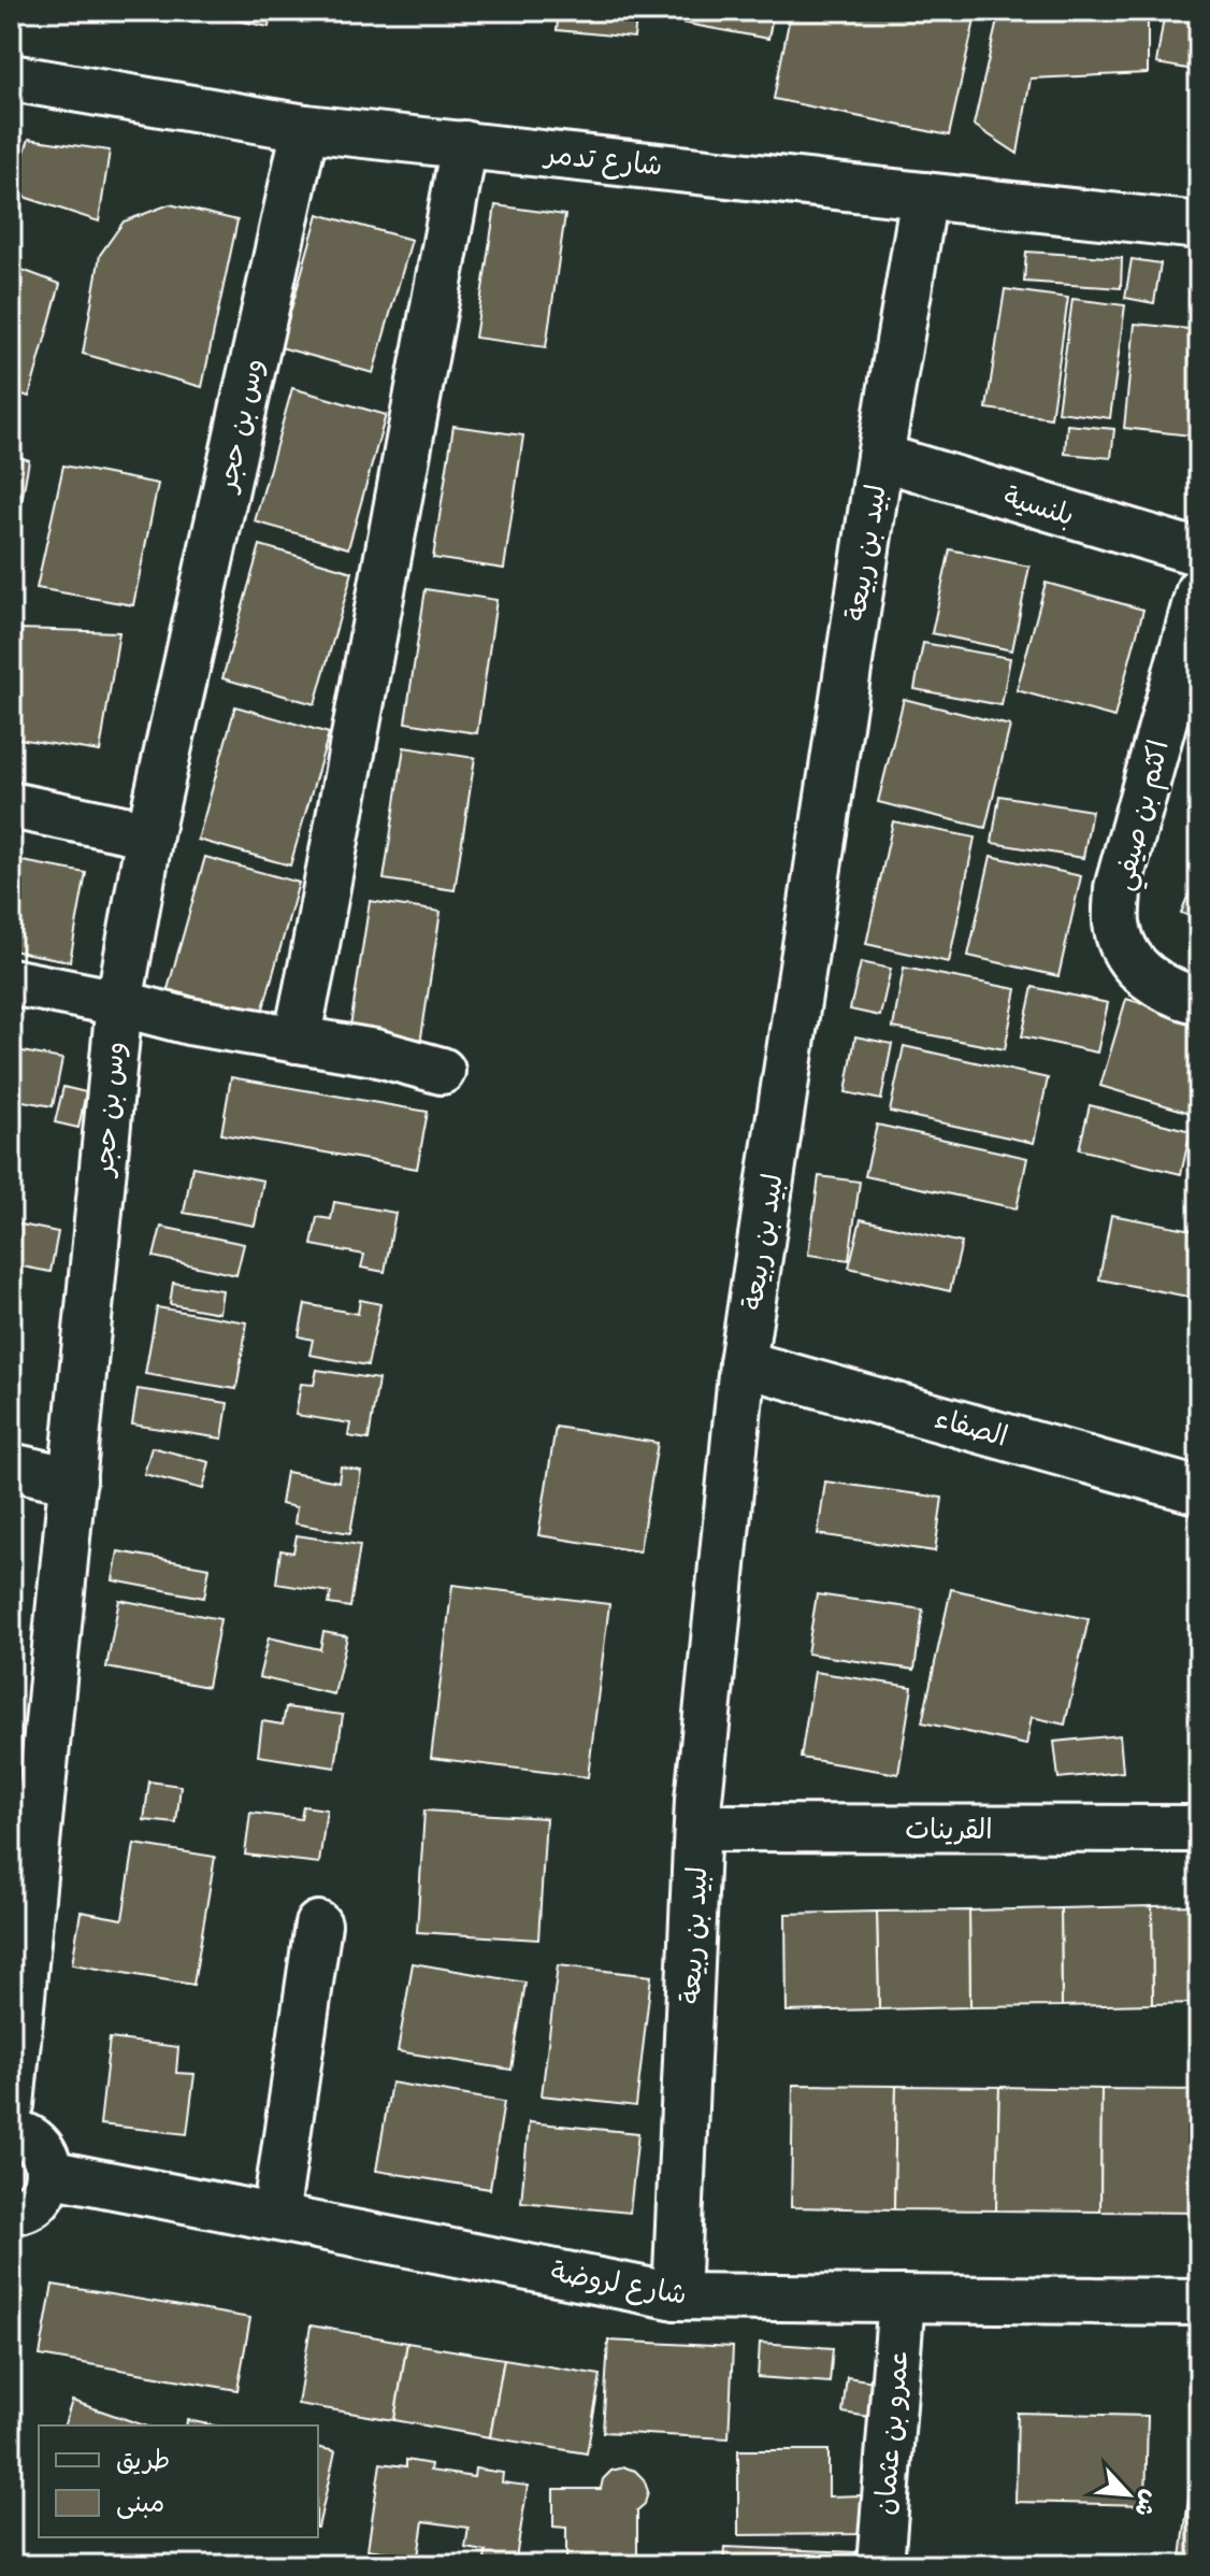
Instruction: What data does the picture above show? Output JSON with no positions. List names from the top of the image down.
{
  "streets": {
    "street": [
      "شارع تدمر",
      "وس بن حجر",
      "بلنسية",
      "لبيد بن ربيعة",
      "اكثم بن صيفي",
      "الصفاء",
      "القرينات",
      "شارع لروضة",
      "عمرو بن عثمان"
    ]
  },
  "crossings": [
    ["شارع تدمر", "وس بن حجر"],
    ["شارع تدمر", "لبيد بن ربيعة"],
    ["بلنسية", "لبيد بن ربيعة"],
    ["لبيد بن ربيعة", "الصفاء"],
    ["لبيد بن ربيعة", "القرينات"],
    ["لبيد بن ربيعة", "شارع لروضة"],
    ["شارع لروضة", "عمرو بن عثمان"]
  ],
  "legend": ["طريق", "مبنى"],
  "north": "bottom right"
}
